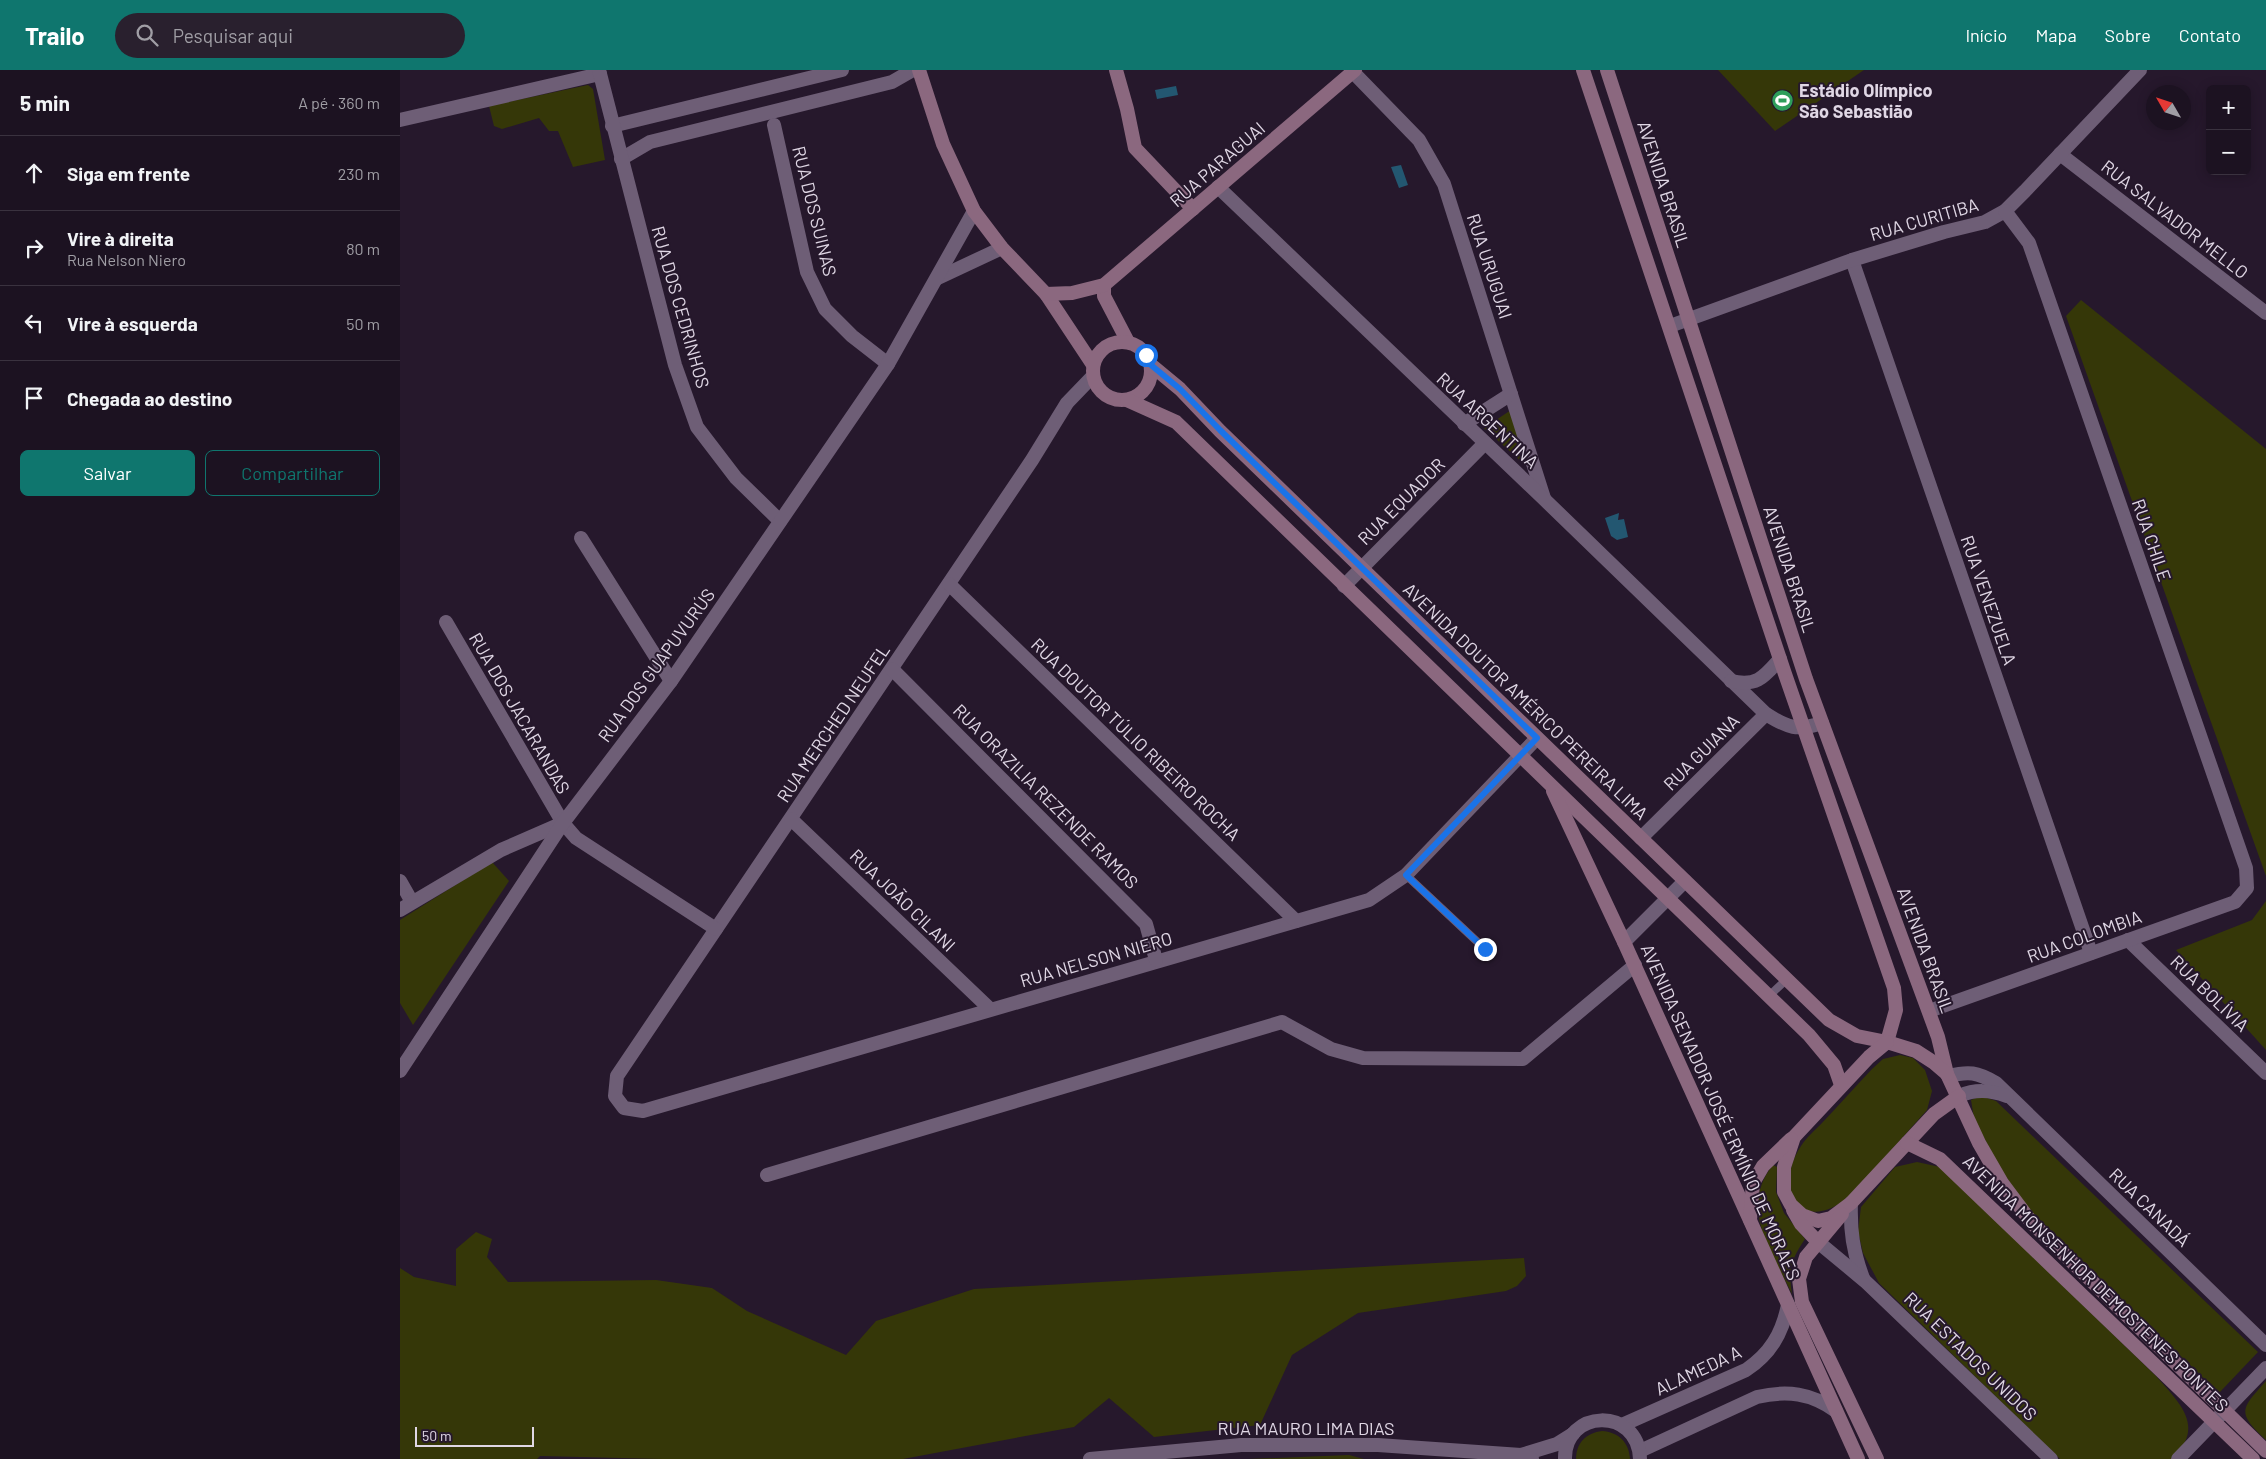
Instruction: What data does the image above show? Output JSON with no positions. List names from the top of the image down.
{
  "streets": {
    "main road": [
      "RUA PARAGUAI",
      "AVENIDA BRASIL",
      "AVENIDA DOUTOR AMÉRICO PEREIRA LIMA",
      "AVENIDA SENADOR JOSÉ ERMÍNIO DE MORAES",
      "AVENIDA MONSENHOR DEMOSTENES PONTES"
    ],
    "street": [
      "RUA DOS SUINAS",
      "RUA CURITIBA",
      "RUA SALVADOR MELLO",
      "RUA URUGUAI",
      "RUA DOS CEDRINHOS",
      "RUA ARGENTINA",
      "RUA EQUADOR",
      "RUA CHILE",
      "RUA VENEZUELA",
      "RUA DOS GUAPUVURÚS",
      "RUA DOS JACARANDAS",
      "RUA MERCHED NEUFEL",
      "RUA DOUTOR TÚLIO RIBEIRO ROCHA",
      "RUA GUIANA",
      "RUA ORAZILIA REZENDE RAMOS",
      "RUA JOÃO CILANI",
      "RUA COLOMBIA",
      "RUA NELSON NIERO",
      "RUA BOLÍVIA",
      "RUA CANADÁ",
      "RUA ESTADOS UNIDOS",
      "ALAMEDA A",
      "RUA MAURO LIMA DIAS"
    ]
  },
  "crossings": [
    ["RUA PARAGUAI", "RUA URUGUAI"],
    ["RUA PARAGUAI", "RUA ARGENTINA"],
    ["AVENIDA BRASIL", "RUA CURITIBA"],
    ["AVENIDA BRASIL", "AVENIDA DOUTOR AMÉRICO PEREIRA LIMA"],
    ["AVENIDA BRASIL", "RUA COLOMBIA"],
    ["AVENIDA BRASIL", "RUA CANADÁ"],
    ["AVENIDA BRASIL", "AVENIDA MONSENHOR DEMOSTENES PONTES"],
    ["RUA DOS SUINAS", "RUA DOS GUAPUVURÚS"],
    ["RUA CURITIBA", "RUA SALVADOR MELLO"],
    ["RUA CURITIBA", "RUA CHILE"],
    ["RUA CURITIBA", "RUA VENEZUELA"],
    ["RUA URUGUAI", "RUA ARGENTINA"],
    ["RUA DOS CEDRINHOS", "RUA DOS GUAPUVURÚS"],
    ["RUA ARGENTINA", "RUA EQUADOR"],
    ["RUA ARGENTINA", "RUA GUIANA"],
    ["RUA EQUADOR", "AVENIDA DOUTOR AMÉRICO PEREIRA LIMA"],
    ["RUA CHILE", "RUA COLOMBIA"],
    ["RUA VENEZUELA", "RUA COLOMBIA"],
    ["RUA DOS GUAPUVURÚS", "RUA DOS JACARANDAS"],
    ["AVENIDA DOUTOR AMÉRICO PEREIRA LIMA", "RUA MERCHED NEUFEL"],
    ["AVENIDA DOUTOR AMÉRICO PEREIRA LIMA", "RUA GUIANA"],
    ["AVENIDA DOUTOR AMÉRICO PEREIRA LIMA", "RUA NELSON NIERO"],
    ["AVENIDA DOUTOR AMÉRICO PEREIRA LIMA", "RUA CANADÁ"],
    ["AVENIDA DOUTOR AMÉRICO PEREIRA LIMA", "AVENIDA MONSENHOR DEMOSTENES PONTES"],
    ["RUA DOS JACARANDAS", "RUA MERCHED NEUFEL"],
    ["RUA MERCHED NEUFEL", "RUA DOUTOR TÚLIO RIBEIRO ROCHA"],
    ["RUA MERCHED NEUFEL", "RUA ORAZILIA REZENDE RAMOS"],
    ["RUA MERCHED NEUFEL", "RUA JOÃO CILANI"],
    ["RUA MERCHED NEUFEL", "RUA NELSON NIERO"],
    ["RUA DOUTOR TÚLIO RIBEIRO ROCHA", "RUA NELSON NIERO"],
    ["RUA ORAZILIA REZENDE RAMOS", "RUA NELSON NIERO"],
    ["RUA JOÃO CILANI", "RUA NELSON NIERO"],
    ["RUA COLOMBIA", "RUA BOLÍVIA"],
    ["AVENIDA SENADOR JOSÉ ERMÍNIO DE MORAES", "RUA ESTADOS UNIDOS"],
    ["AVENIDA SENADOR JOSÉ ERMÍNIO DE MORAES", "ALAMEDA A"],
    ["RUA CANADÁ", "AVENIDA MONSENHOR DEMOSTENES PONTES"],
    ["ALAMEDA A", "RUA MAURO LIMA DIAS"]
  ],
  "places": {
    "sports": ["Estádio Olímpico São Sebastião"]
  },
  "scale_bar": "50 m",
  "north": "top left",
  "page": {
    "header": "Trailo",
    "search": "Pesquisar aqui",
    "nav": [
      "Início",
      "Mapa",
      "Sobre",
      "Contato"
    ],
    "heading": ["5 min", "A pé · 360 m"],
    "map_buttons": ["+", "−"],
    "list": [
      ["Siga em frente", "230 m"],
      ["Vire à direita", "Rua Nelson Niero", "80 m"],
      ["Vire à esquerda", "50 m"],
      "Chegada ao destino"
    ],
    "buttons": ["Salvar", "Compartilhar"],
    "scale": "50 m"
  }
}
